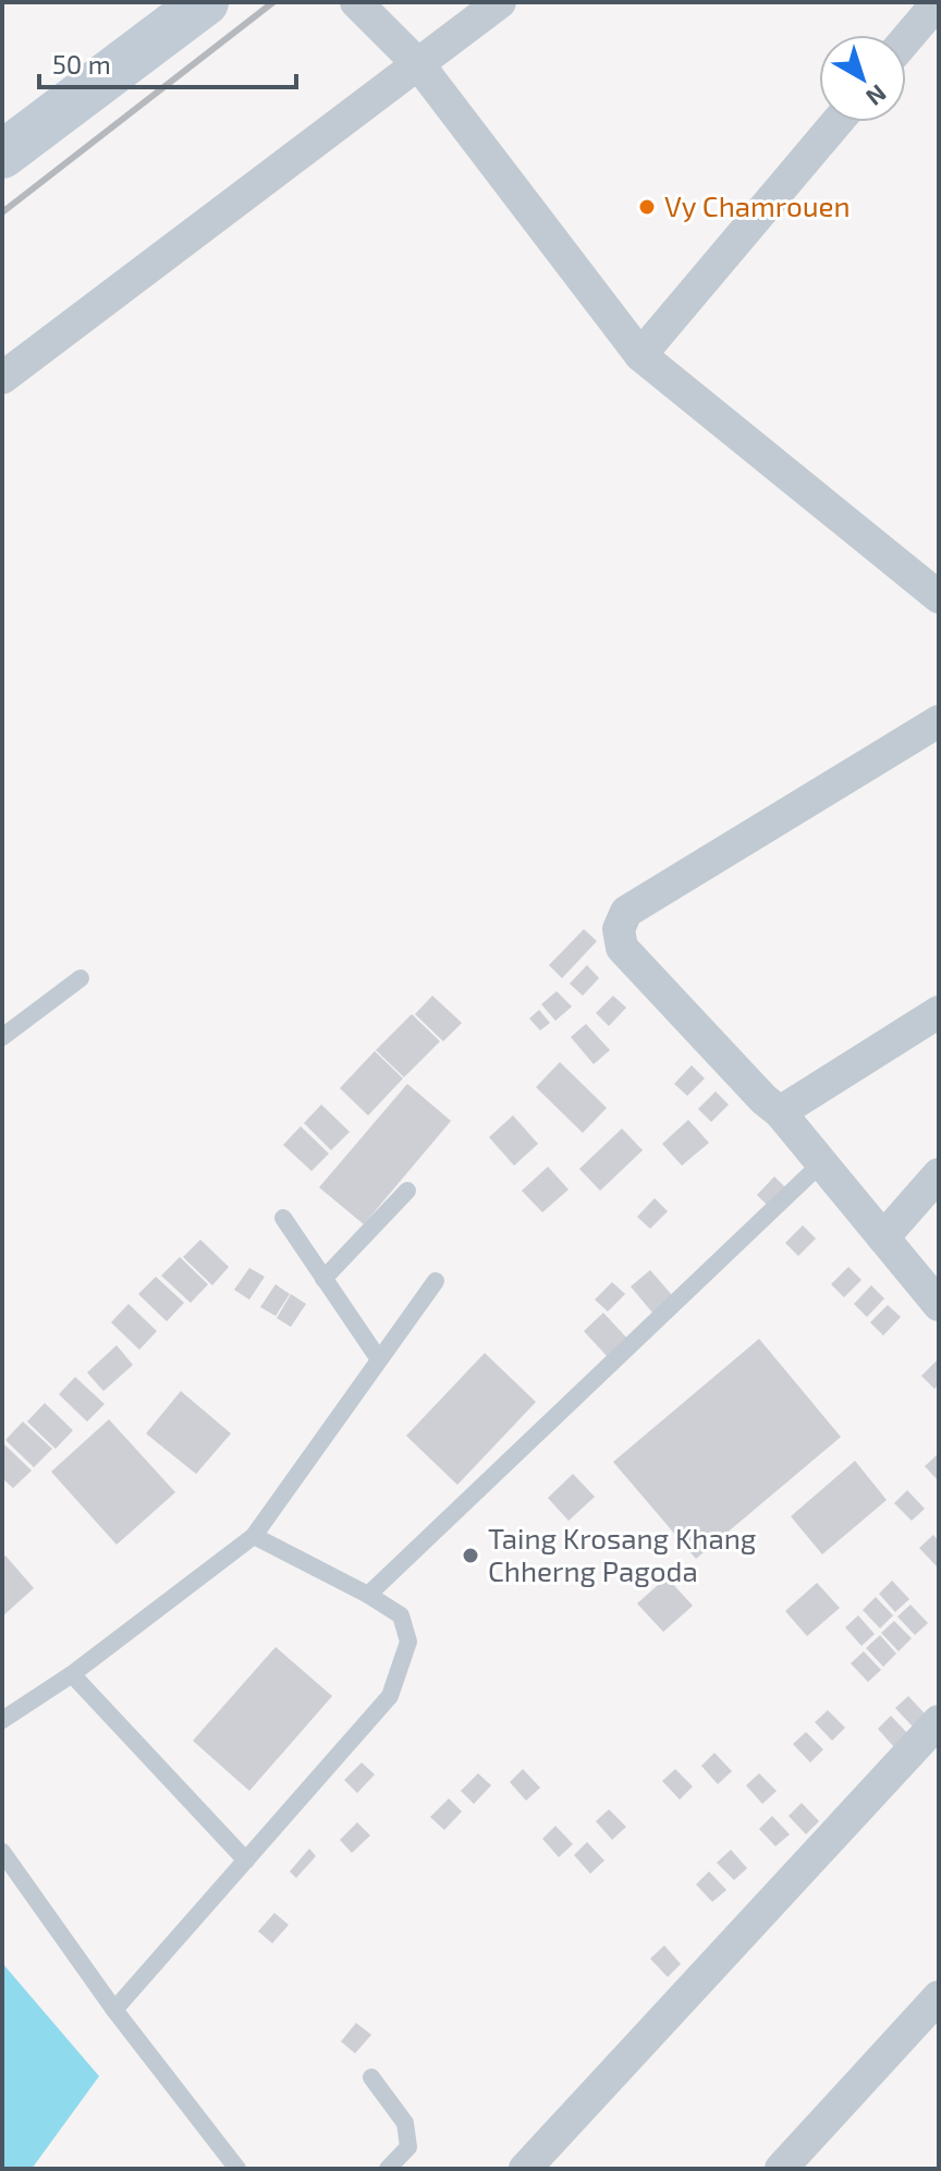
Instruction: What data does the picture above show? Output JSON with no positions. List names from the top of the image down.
{
  "places": ["Vy Chamrouen", "Taing Krosang Khang Chherng Pagoda"],
  "scale_bar": "50 m",
  "north": "bottom right"
}
